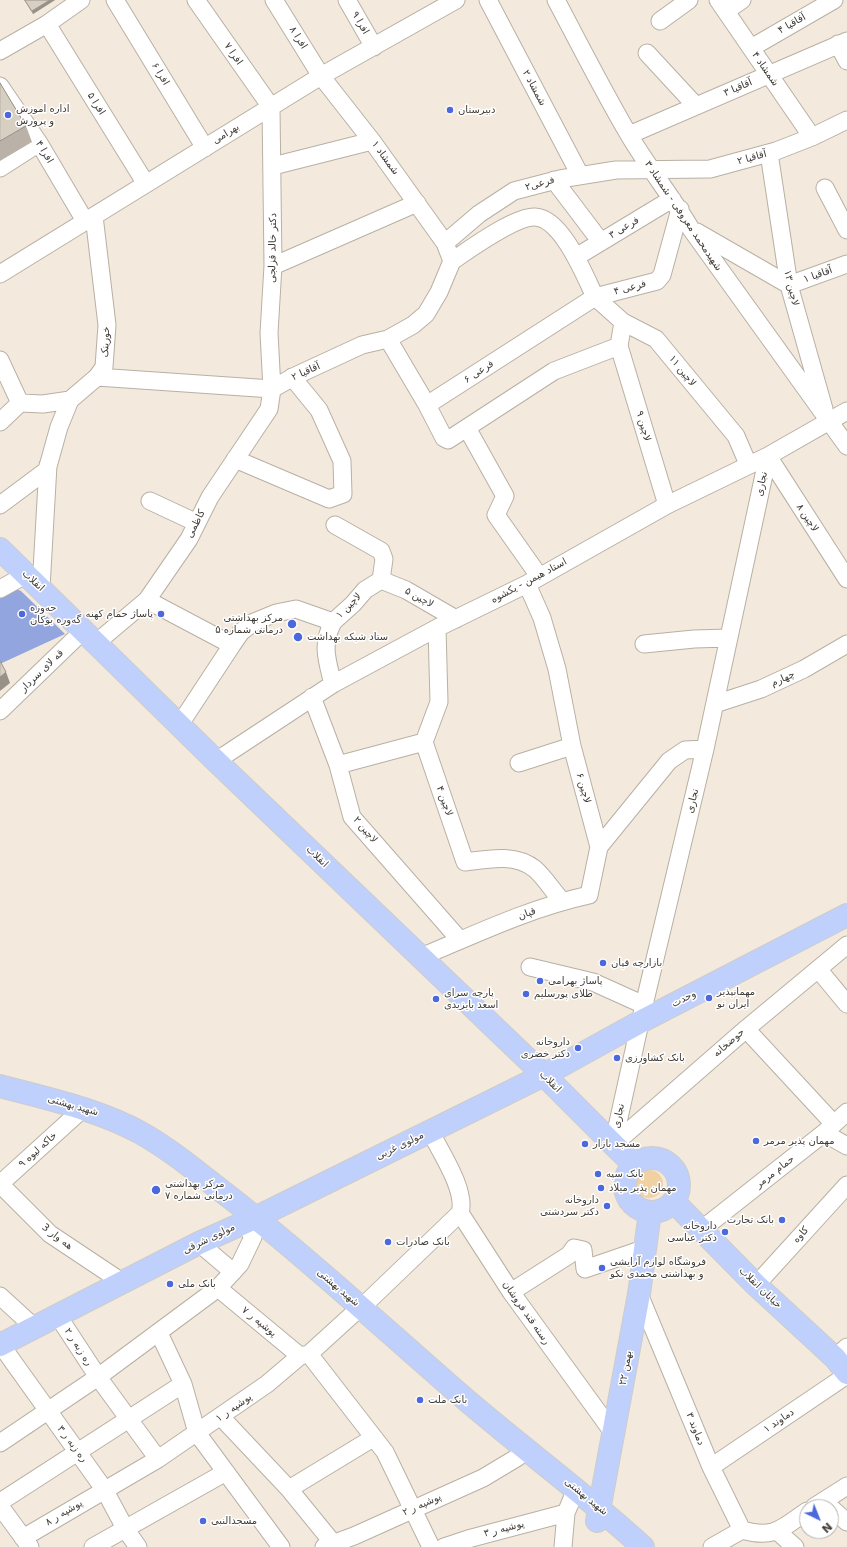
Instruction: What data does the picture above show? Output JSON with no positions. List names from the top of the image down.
{
  "streets": {
    "main road": [
      "انقلاب",
      "وحدت",
      "شهید بهشتی",
      "مولوی غربی",
      "مولوی شرقی",
      "خیابان انقلاب",
      "۲۲ بهمن"
    ],
    "street": [
      "افرا ۹",
      "آقاقیا ۴",
      "افرا ۸",
      "افرا ۷",
      "شمشاد ۴",
      "افرا ۶",
      "شمشاد ۲",
      "آقاقیا ۳",
      "افرا ۵",
      "بهرامی",
      "افرا ۴",
      "شمشاد ۱",
      "آقاقیا ۲",
      "فرعی۲",
      "شهیدمحمد معروفی - شمشاد ۳",
      "فرعی ۳",
      "دکتر خالد قزلجی",
      "آقاقیا ۱",
      "فرعی ۴",
      "لاچین ۱۳",
      "خورینک",
      "لاچین ۱۱",
      "فرعی ۶",
      "لاچین ۹",
      "نجاری",
      "لاچین ۸",
      "کاظمی",
      "استاد هیمن - یکشوه",
      "لاچین ۵",
      "لاچین ۱",
      "قه لای سردار",
      "چهارم",
      "لاچین ۶",
      "لاچین ۴",
      "لاچین ۲",
      "قپان",
      "حوضخانه",
      "خاکه لیوه ۹",
      "حمام مرمر",
      "کاوه",
      "هه وار 3",
      "رسته قند فروشان",
      "پوشپه ر ۷",
      "ره زبه ر ۲",
      "۱ پوشپه ر",
      "دماوند ۱",
      "دماوند ۳",
      "ره زبه ر ۳",
      "پوشپه ر ۲",
      "پوشپە ر ۸",
      "پوشپه ر ۳"
    ]
  },
  "crossings": [
    ["افرا ۹", "بهرامی"],
    ["آقاقیا ۴", "شمشاد ۴"],
    ["افرا ۸", "بهرامی"],
    ["افرا ۸", "شمشاد ۱"],
    ["افرا ۷", "بهرامی"],
    ["افرا ۷", "دکتر خالد قزلجی"],
    ["شمشاد ۴", "آقاقیا ۳"],
    ["شمشاد ۴", "آقاقیا ۲"],
    ["افرا ۶", "بهرامی"],
    ["شمشاد ۲", "فرعی۲"],
    ["آقاقیا ۳", "شهیدمحمد معروفی - شمشاد ۳"],
    ["افرا ۵", "بهرامی"],
    ["بهرامی", "افرا ۴"],
    ["بهرامی", "شمشاد ۱"],
    ["بهرامی", "دکتر خالد قزلجی"],
    ["بهرامی", "خورینک"],
    ["افرا ۴", "خورینک"],
    ["شمشاد ۱", "فرعی۲"],
    ["آقاقیا ۲", "فرعی۲"],
    ["آقاقیا ۲", "شهیدمحمد معروفی - شمشاد ۳"],
    ["آقاقیا ۲", "دکتر خالد قزلجی"],
    ["آقاقیا ۲", "لاچین ۱۳"],
    ["آقاقیا ۲", "کاظمی"],
    ["فرعی۲", "شهیدمحمد معروفی - شمشاد ۳"],
    ["شهیدمحمد معروفی - شمشاد ۳", "فرعی ۳"],
    ["شهیدمحمد معروفی - شمشاد ۳", "فرعی ۴"],
    ["شهیدمحمد معروفی - شمشاد ۳", "لاچین ۱۳"],
    ["شهیدمحمد معروفی - شمشاد ۳", "استاد هیمن - یکشوه"],
    ["فرعی ۳", "فرعی ۴"],
    ["دکتر خالد قزلجی", "کاظمی"],
    ["آقاقیا ۱", "لاچین ۱۳"],
    ["فرعی ۴", "لاچین ۱۱"],
    ["فرعی ۴", "فرعی ۶"],
    ["لاچین ۱۳", "استاد هیمن - یکشوه"],
    ["لاچین ۱۱", "فرعی ۶"],
    ["لاچین ۱۱", "استاد هیمن - یکشوه"],
    ["لاچین ۹", "استاد هیمن - یکشوه"],
    ["نجاری", "لاچین ۸"],
    ["نجاری", "انقلاب"],
    ["نجاری", "استاد هیمن - یکشوه"],
    ["نجاری", "چهارم"],
    ["نجاری", "وحدت"],
    ["نجاری", "حوضخانه"],
    ["لاچین ۸", "استاد هیمن - یکشوه"],
    ["کاظمی", "انقلاب"],
    ["کاظمی", "قه لای سردار"],
    ["انقلاب", "استاد هیمن - یکشوه"],
    ["انقلاب", "لاچین ۱"],
    ["انقلاب", "قه لای سردار"],
    ["انقلاب", "قپان"],
    ["انقلاب", "وحدت"],
    ["انقلاب", "حوضخانه"],
    ["انقلاب", "مولوی غربی"],
    ["انقلاب", "خیابان انقلاب"],
    ["انقلاب", "۲۲ بهمن"],
    ["استاد هیمن - یکشوه", "لاچین ۵"],
    ["استاد هیمن - یکشوه", "لاچین ۶"],
    ["استاد هیمن - یکشوه", "لاچین ۲"],
    ["لاچین ۵", "لاچین ۱"],
    ["لاچین ۶", "قپان"],
    ["لاچین ۴", "قپان"],
    ["لاچین ۲", "قپان"],
    ["وحدت", "مولوی غربی"],
    ["شهید بهشتی", "مولوی غربی"],
    ["شهید بهشتی", "خاکه لیوه ۹"],
    ["شهید بهشتی", "مولوی شرقی"],
    ["شهید بهشتی", "۲۲ بهمن"],
    ["شهید بهشتی", "۱ پوشپه ر"],
    ["شهید بهشتی", "پوشپه ر ۲"],
    ["شهید بهشتی", "پوشپه ر ۳"],
    ["مولوی غربی", "مولوی شرقی"],
    ["خاکه لیوه ۹", "هه وار 3"],
    ["حمام مرمر", "خیابان انقلاب"],
    ["کاوه", "خیابان انقلاب"],
    ["هه وار 3", "مولوی شرقی"],
    ["مولوی شرقی", "پوشپه ر ۷"],
    ["مولوی شرقی", "ره زبه ر ۲"],
    ["مولوی شرقی", "ره زبه ر ۳"],
    ["خیابان انقلاب", "۲۲ بهمن"],
    ["خیابان انقلاب", "دماوند ۱"],
    ["رسته قند فروشان", "۲۲ بهمن"],
    ["رسته قند فروشان", "۱ پوشپه ر"],
    ["پوشپه ر ۷", "۱ پوشپه ر"],
    ["پوشپه ر ۷", "پوشپه ر ۲"],
    ["ره زبه ر ۲", "۱ پوشپه ر"],
    ["۲۲ بهمن", "دماوند ۳"],
    ["۱ پوشپه ر", "ره زبه ر ۳"],
    ["۱ پوشپه ر", "پوشپە ر ۸"],
    ["دماوند ۱", "دماوند ۳"],
    ["ره زبه ر ۳", "پوشپە ر ۸"]
  ],
  "places": [
    "دبیرستان",
    "اداره اموزش و پرورش",
    "حه‌وزه گه‌وره بوکان",
    "پاساژ حمام کهنه",
    "مرکز بهداشتی درمانی شماره ۵",
    "ستاد شبکه بهداشت",
    "بازارچه قپان",
    "پاساژ بهرامی",
    "طلای پورسلیم",
    "مهمانپذیر ایران نو",
    "پارچه سرای اسعد بایزیدی",
    "داروخانه دکتر خضری",
    "بانک کشاورزی",
    "مهمان پذیر مرمر",
    "مسجد بازار",
    "بانک سپه",
    "مهمان پذیر میلاد",
    "مرکز بهداشتی درمانی شماره ۷",
    "داروخانه دکتر سردشتی",
    "بانک تجارت",
    "داروخانه دکتر عباسی",
    "بانک صادرات",
    "فروشگاه لوازم آرایشی و بهداشتی محمدی نکو",
    "بانک ملی",
    "بانک ملت",
    "مسجدالنبی"
  ],
  "north": "bottom right"
}
